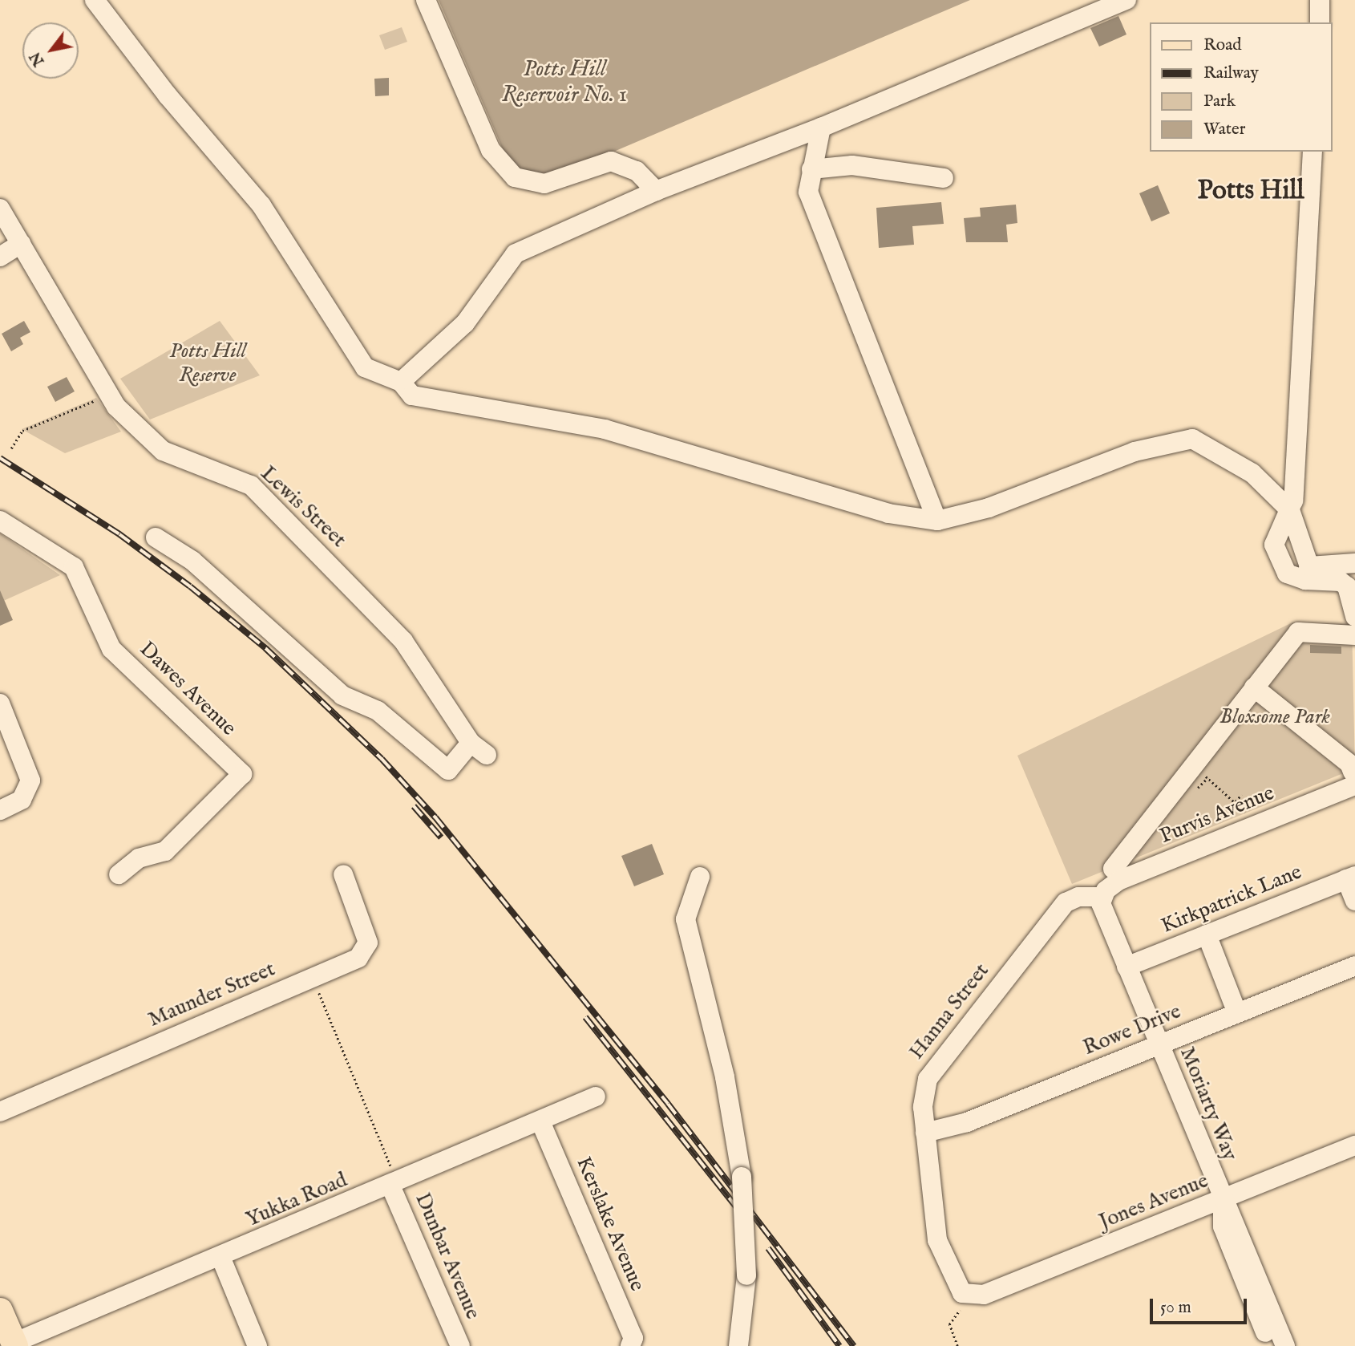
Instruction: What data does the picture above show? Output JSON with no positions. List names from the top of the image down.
{
  "streets": {
    "street": [
      "Lewis Street",
      "Dawes Avenue",
      "Purvis Avenue",
      "Kirkpatrick Lane",
      "Maunder Street",
      "Hanna Street",
      "Rowe Drive",
      "Moriarty Way",
      "Yukka Road",
      "Jones Avenue",
      "Kerslake Avenue",
      "Dunbar Avenue"
    ]
  },
  "crossings": [
    ["Purvis Avenue", "Hanna Street"],
    ["Purvis Avenue", "Moriarty Way"],
    ["Kirkpatrick Lane", "Moriarty Way"],
    ["Hanna Street", "Rowe Drive"],
    ["Hanna Street", "Moriarty Way"],
    ["Hanna Street", "Jones Avenue"],
    ["Rowe Drive", "Moriarty Way"],
    ["Moriarty Way", "Jones Avenue"],
    ["Yukka Road", "Kerslake Avenue"],
    ["Yukka Road", "Dunbar Avenue"]
  ],
  "districts": ["Potts Hill"],
  "water": ["Potts Hill Reservoir No. 1"],
  "parks": ["Potts Hill Reserve", "Bloxsome Park"],
  "legend": [
    "Road",
    "Railway",
    "Park",
    "Water"
  ],
  "scale_bar": "50 m",
  "north": "bottom left"
}
